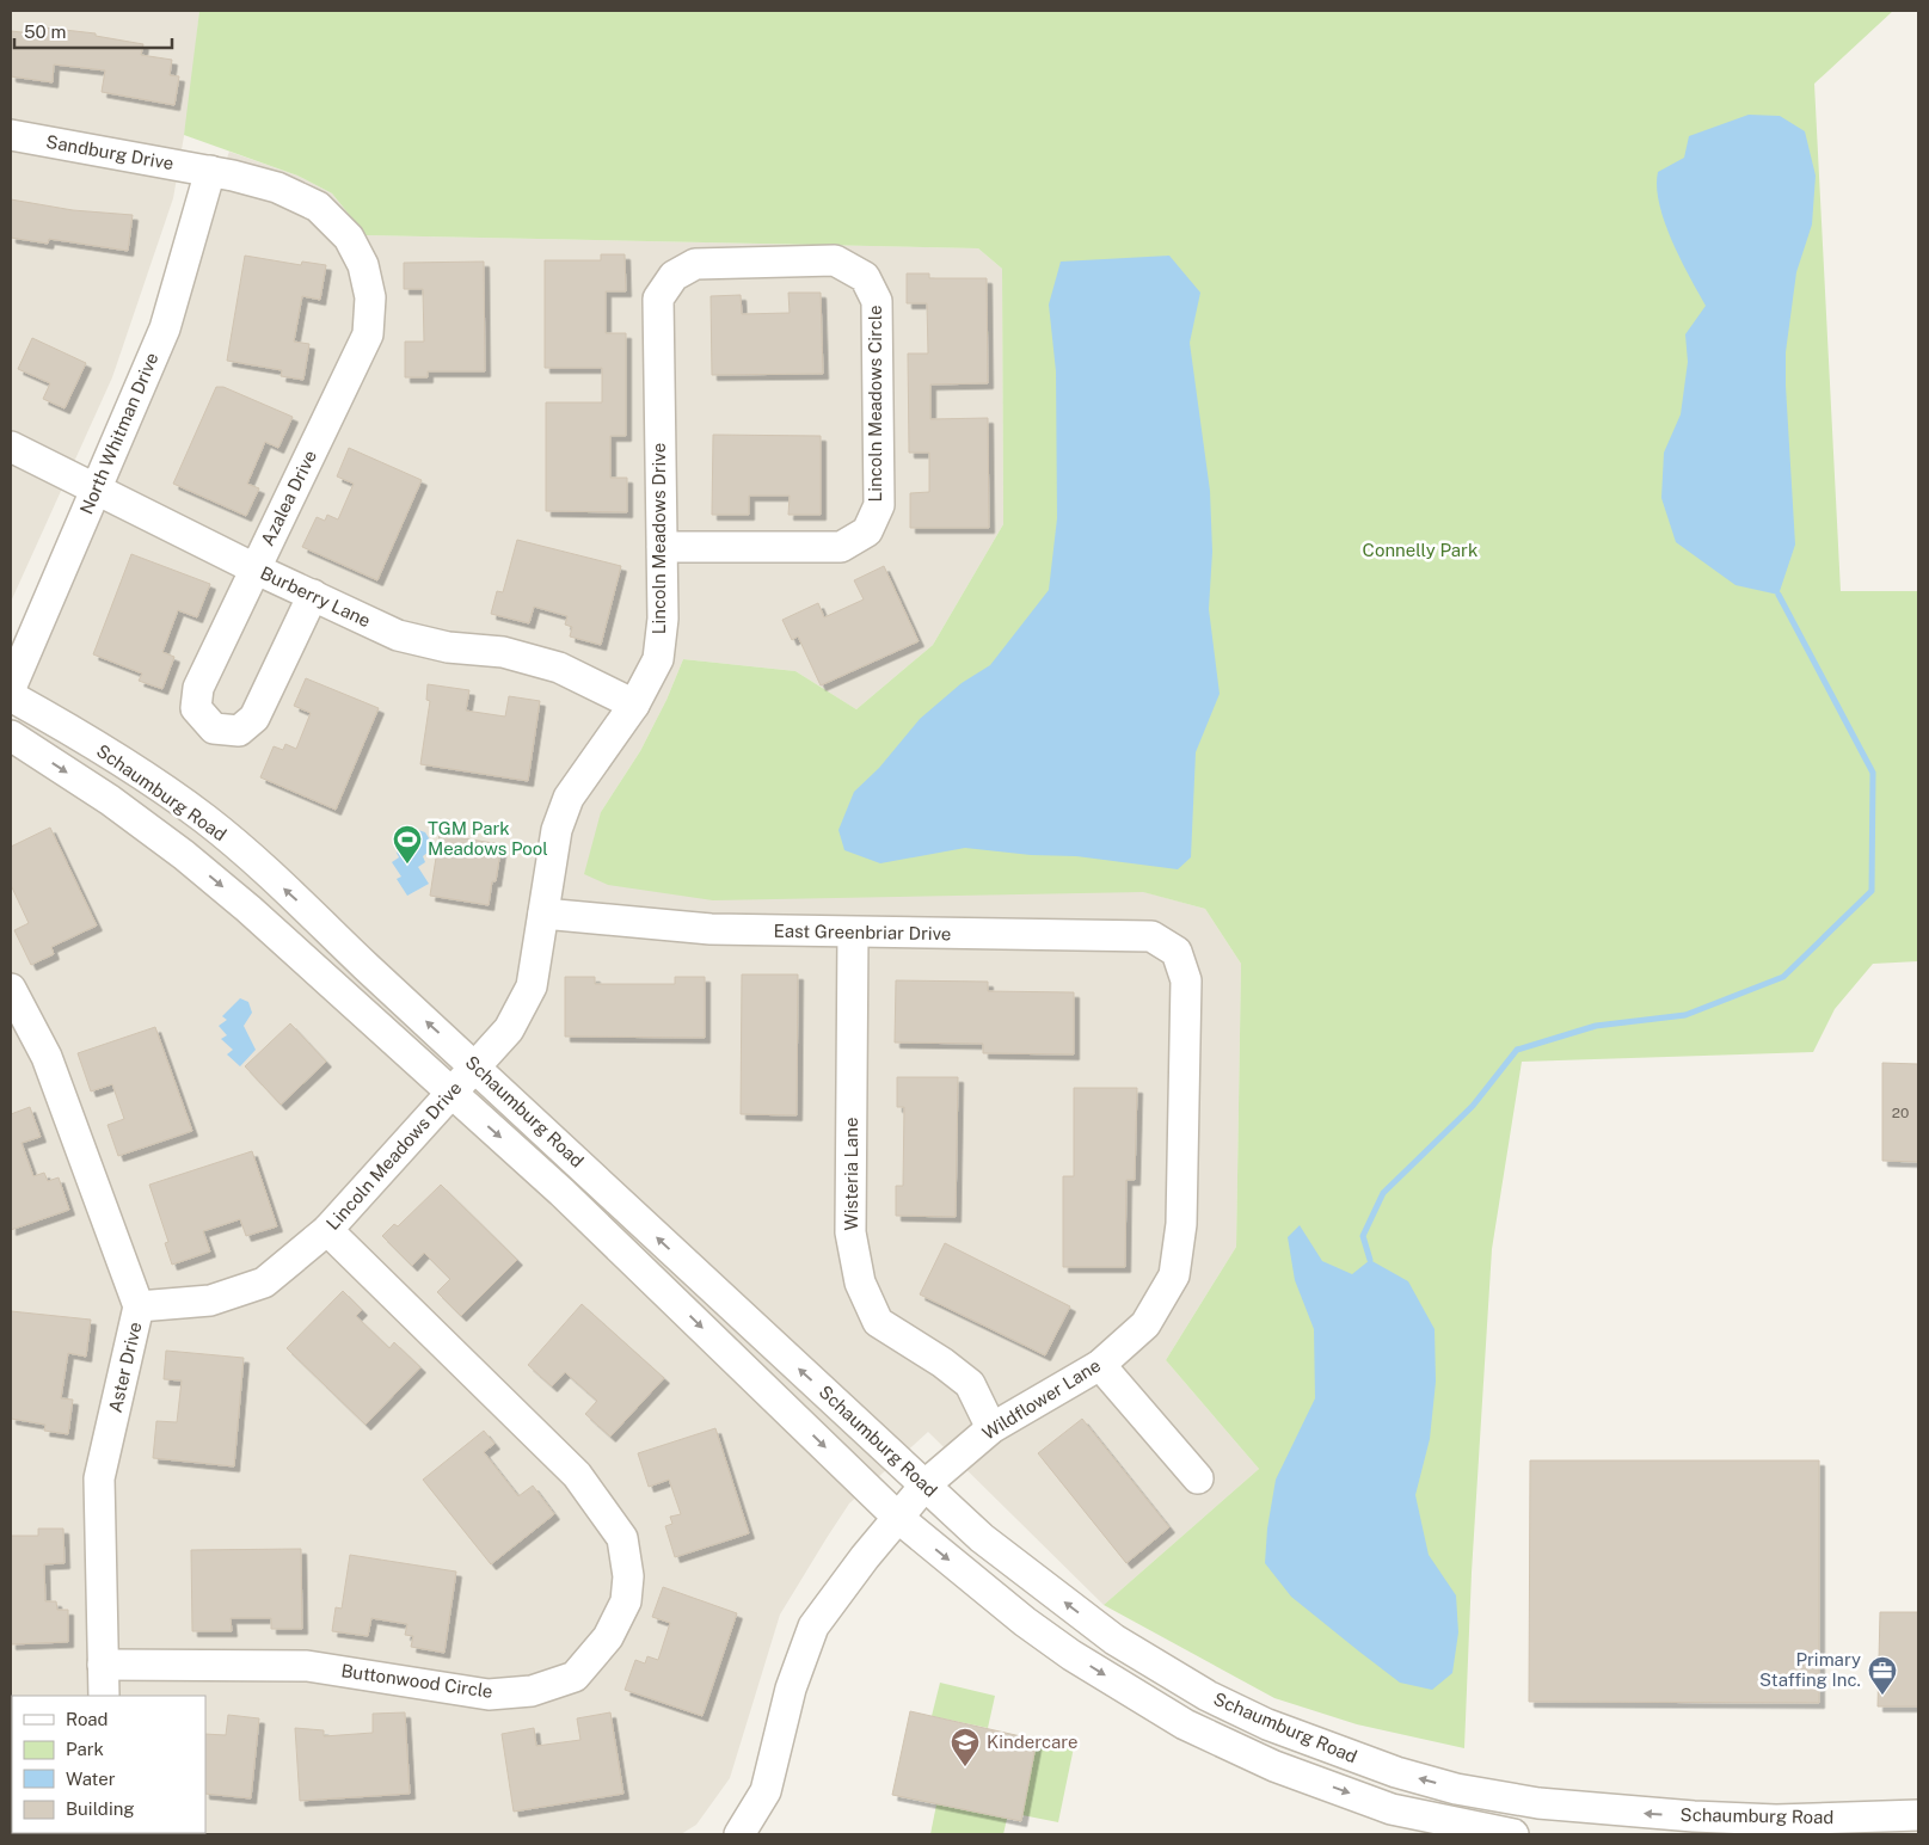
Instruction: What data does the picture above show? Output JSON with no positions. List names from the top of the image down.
{
  "streets": {
    "street": [
      "Sandburg Drive",
      "Lincoln Meadows Circle",
      "North Whitman Drive",
      "Azalea Drive",
      "Lincoln Meadows Drive",
      "Burberry Lane",
      "Schaumburg Road",
      "East Greenbriar Drive",
      "Wisteria Lane",
      "Aster Drive",
      "Wildflower Lane",
      "Buttonwood Circle"
    ]
  },
  "crossings": [
    ["Sandburg Drive", "North Whitman Drive"],
    ["Sandburg Drive", "Azalea Drive"],
    ["Lincoln Meadows Circle", "Lincoln Meadows Drive"],
    ["North Whitman Drive", "Azalea Drive"],
    ["North Whitman Drive", "Burberry Lane"],
    ["Azalea Drive", "Burberry Lane"],
    ["Lincoln Meadows Drive", "Burberry Lane"],
    ["Lincoln Meadows Drive", "Schaumburg Road"],
    ["Lincoln Meadows Drive", "East Greenbriar Drive"],
    ["Lincoln Meadows Drive", "Aster Drive"],
    ["Lincoln Meadows Drive", "Buttonwood Circle"],
    ["Schaumburg Road", "Wildflower Lane"],
    ["East Greenbriar Drive", "Wisteria Lane"],
    ["East Greenbriar Drive", "Wildflower Lane"],
    ["Wisteria Lane", "Wildflower Lane"],
    ["Aster Drive", "Buttonwood Circle"]
  ],
  "parks": ["Connelly Park"],
  "places": {
    "sports": ["TGM Park Meadows Pool"],
    "office": ["Primary Staffing Inc."],
    "school or university": ["Kindercare"]
  },
  "house_numbers": ["20"],
  "legend": [
    "Road",
    "Park",
    "Water",
    "Building"
  ],
  "scale_bar": "50 m"
}
